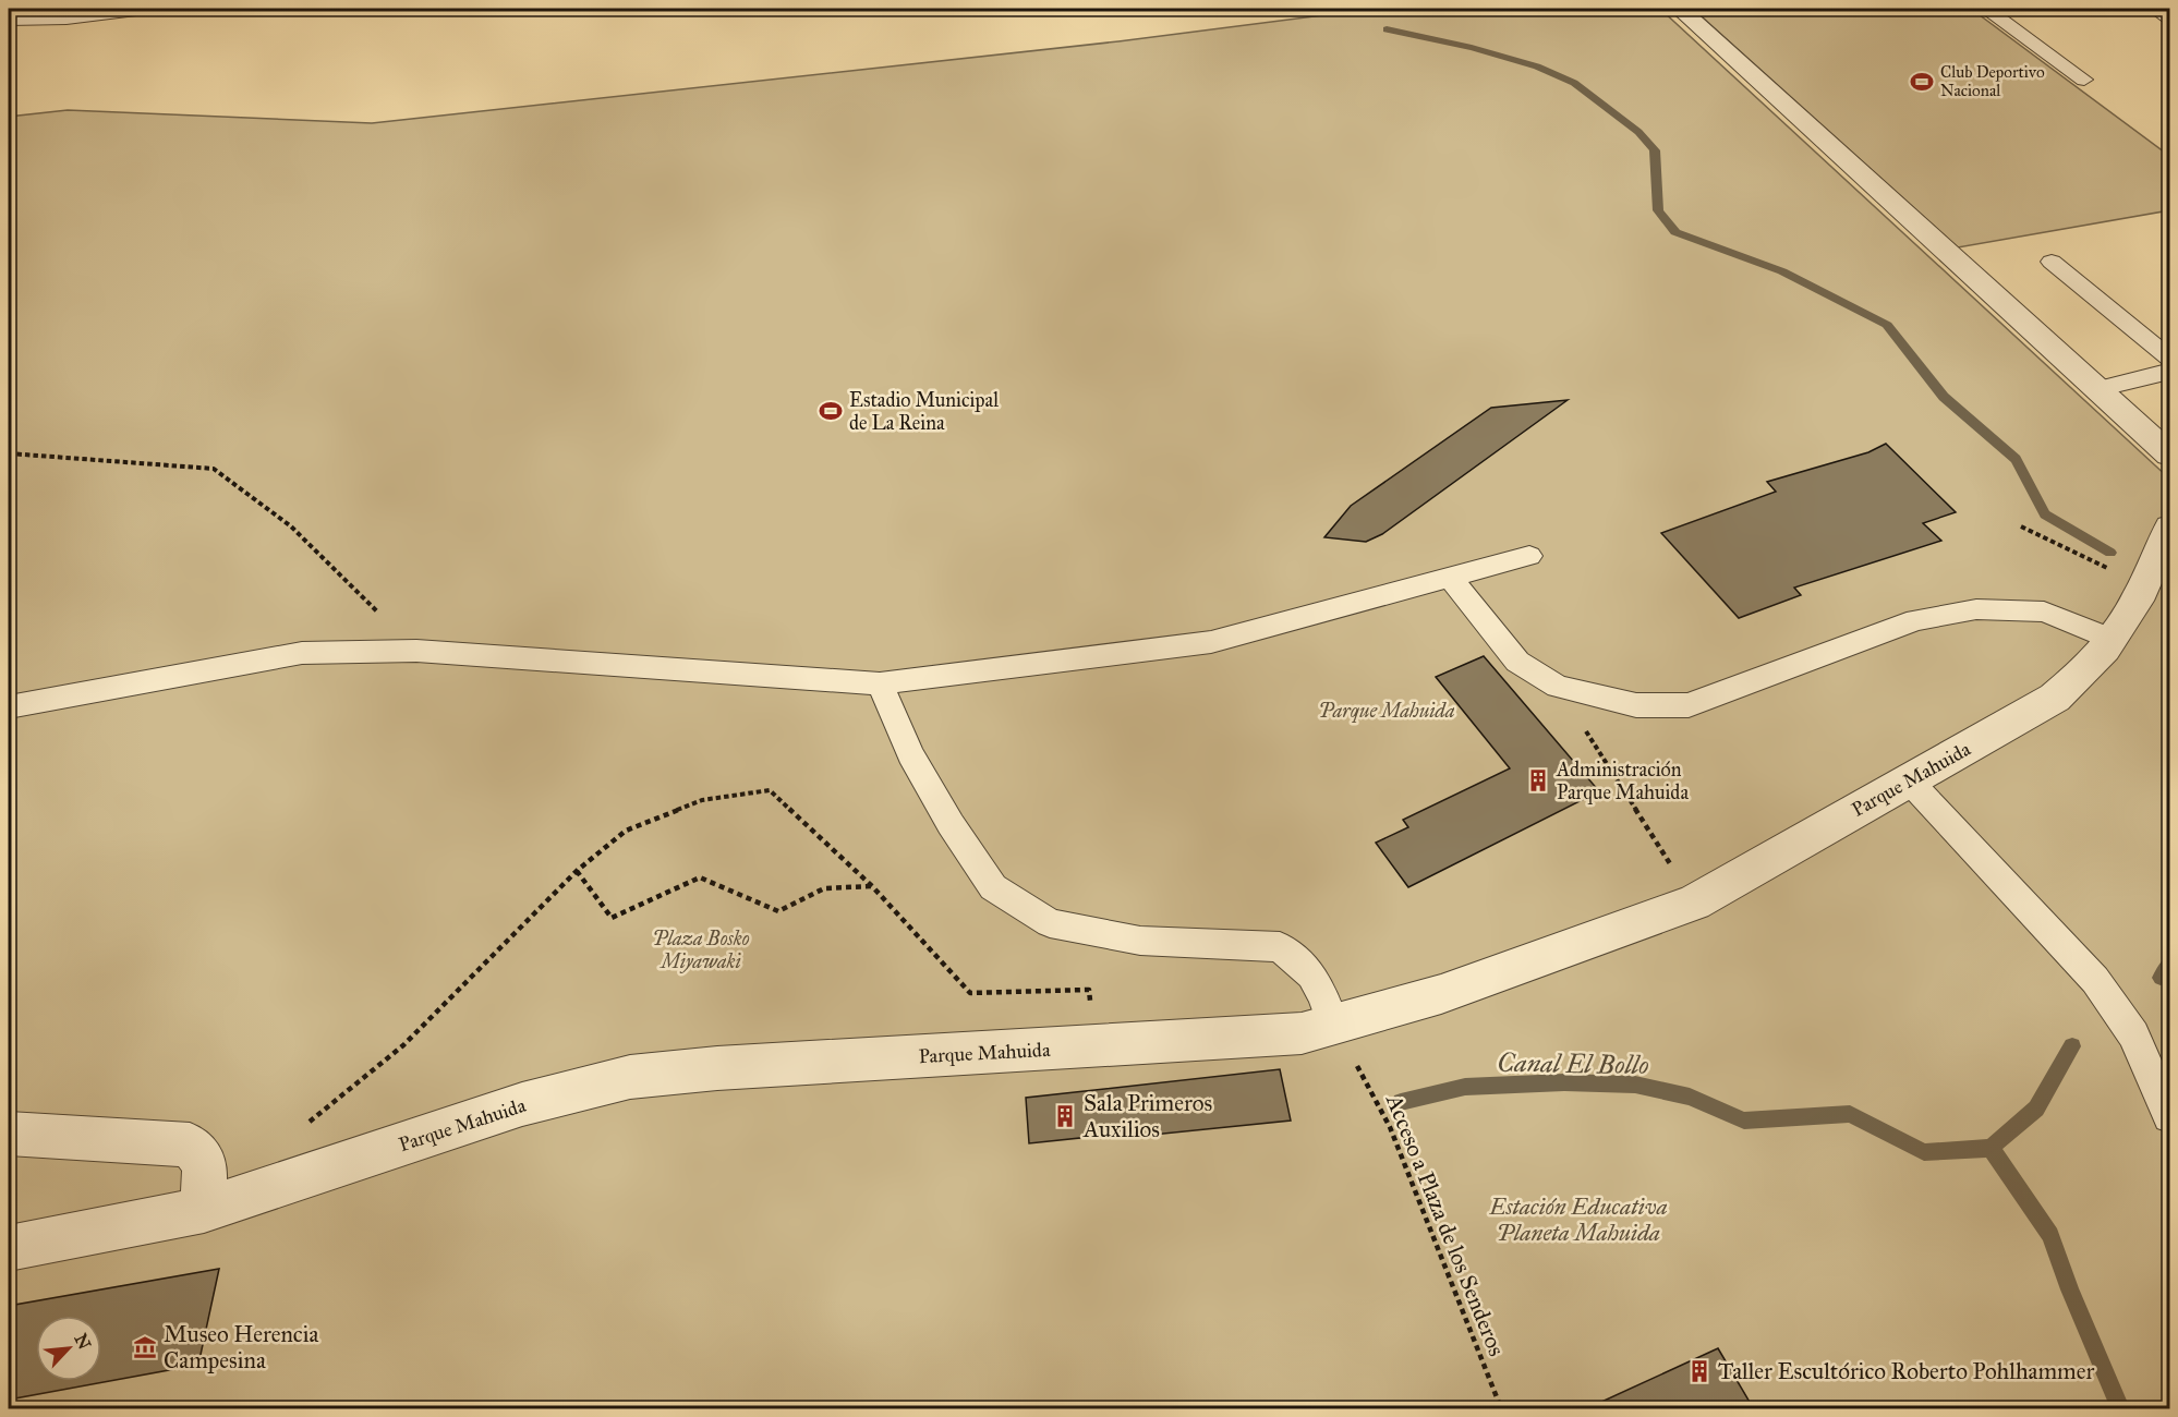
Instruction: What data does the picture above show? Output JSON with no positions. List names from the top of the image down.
{
  "streets": {
    "street": ["Parque Mahuida"],
    "path": ["Acceso a Plaza de los Senderos"]
  },
  "crossings": [
    ["Parque Mahuida", "Acceso a Plaza de los Senderos"]
  ],
  "water": ["Canal El Bollo"],
  "parks": ["Parque Mahuida", "Plaza Bosko Miyawaki", "Estación Educativa Planeta Mahuida"],
  "places": {
    "sports": ["Club Deportivo Nacional", "Estadio Municipal de La Reina"],
    "building": ["Administración Parque Mahuida", "Sala Primeros Auxilios", "Taller Escultórico Roberto Pohlhammer"],
    "museum": ["Museo Herencia Campesina"]
  },
  "north": "top right"
}
